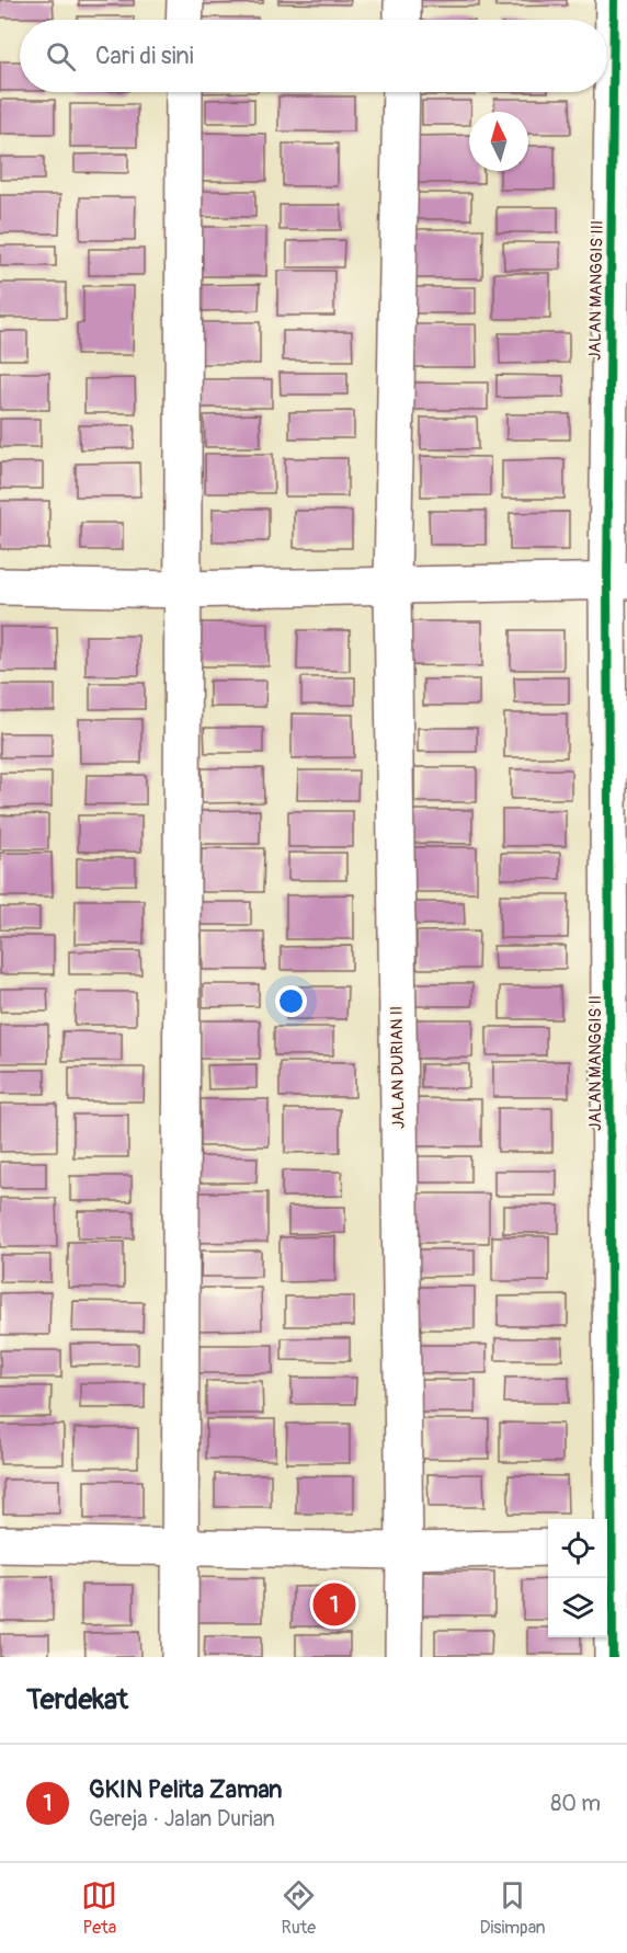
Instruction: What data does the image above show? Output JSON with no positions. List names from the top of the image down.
{
  "streets": {
    "street": ["JALAN MANGGIS III", "JALAN MANGGIS II", "JALAN DURIAN II"]
  },
  "crossings": [
    ["JALAN MANGGIS III", "JALAN MANGGIS II"]
  ],
  "north": "top",
  "page": {
    "search": "Cari di sini",
    "pins": "1",
    "heading": "Terdekat",
    "list": [
      {
        "mark": "1",
        "name": "GKIN Pelita Zaman",
        "note": "Gereja · Jalan Durian",
        "value": "80 m"
      }
    ],
    "nav": ["Peta", "Rute", "Disimpan"]
  }
}
